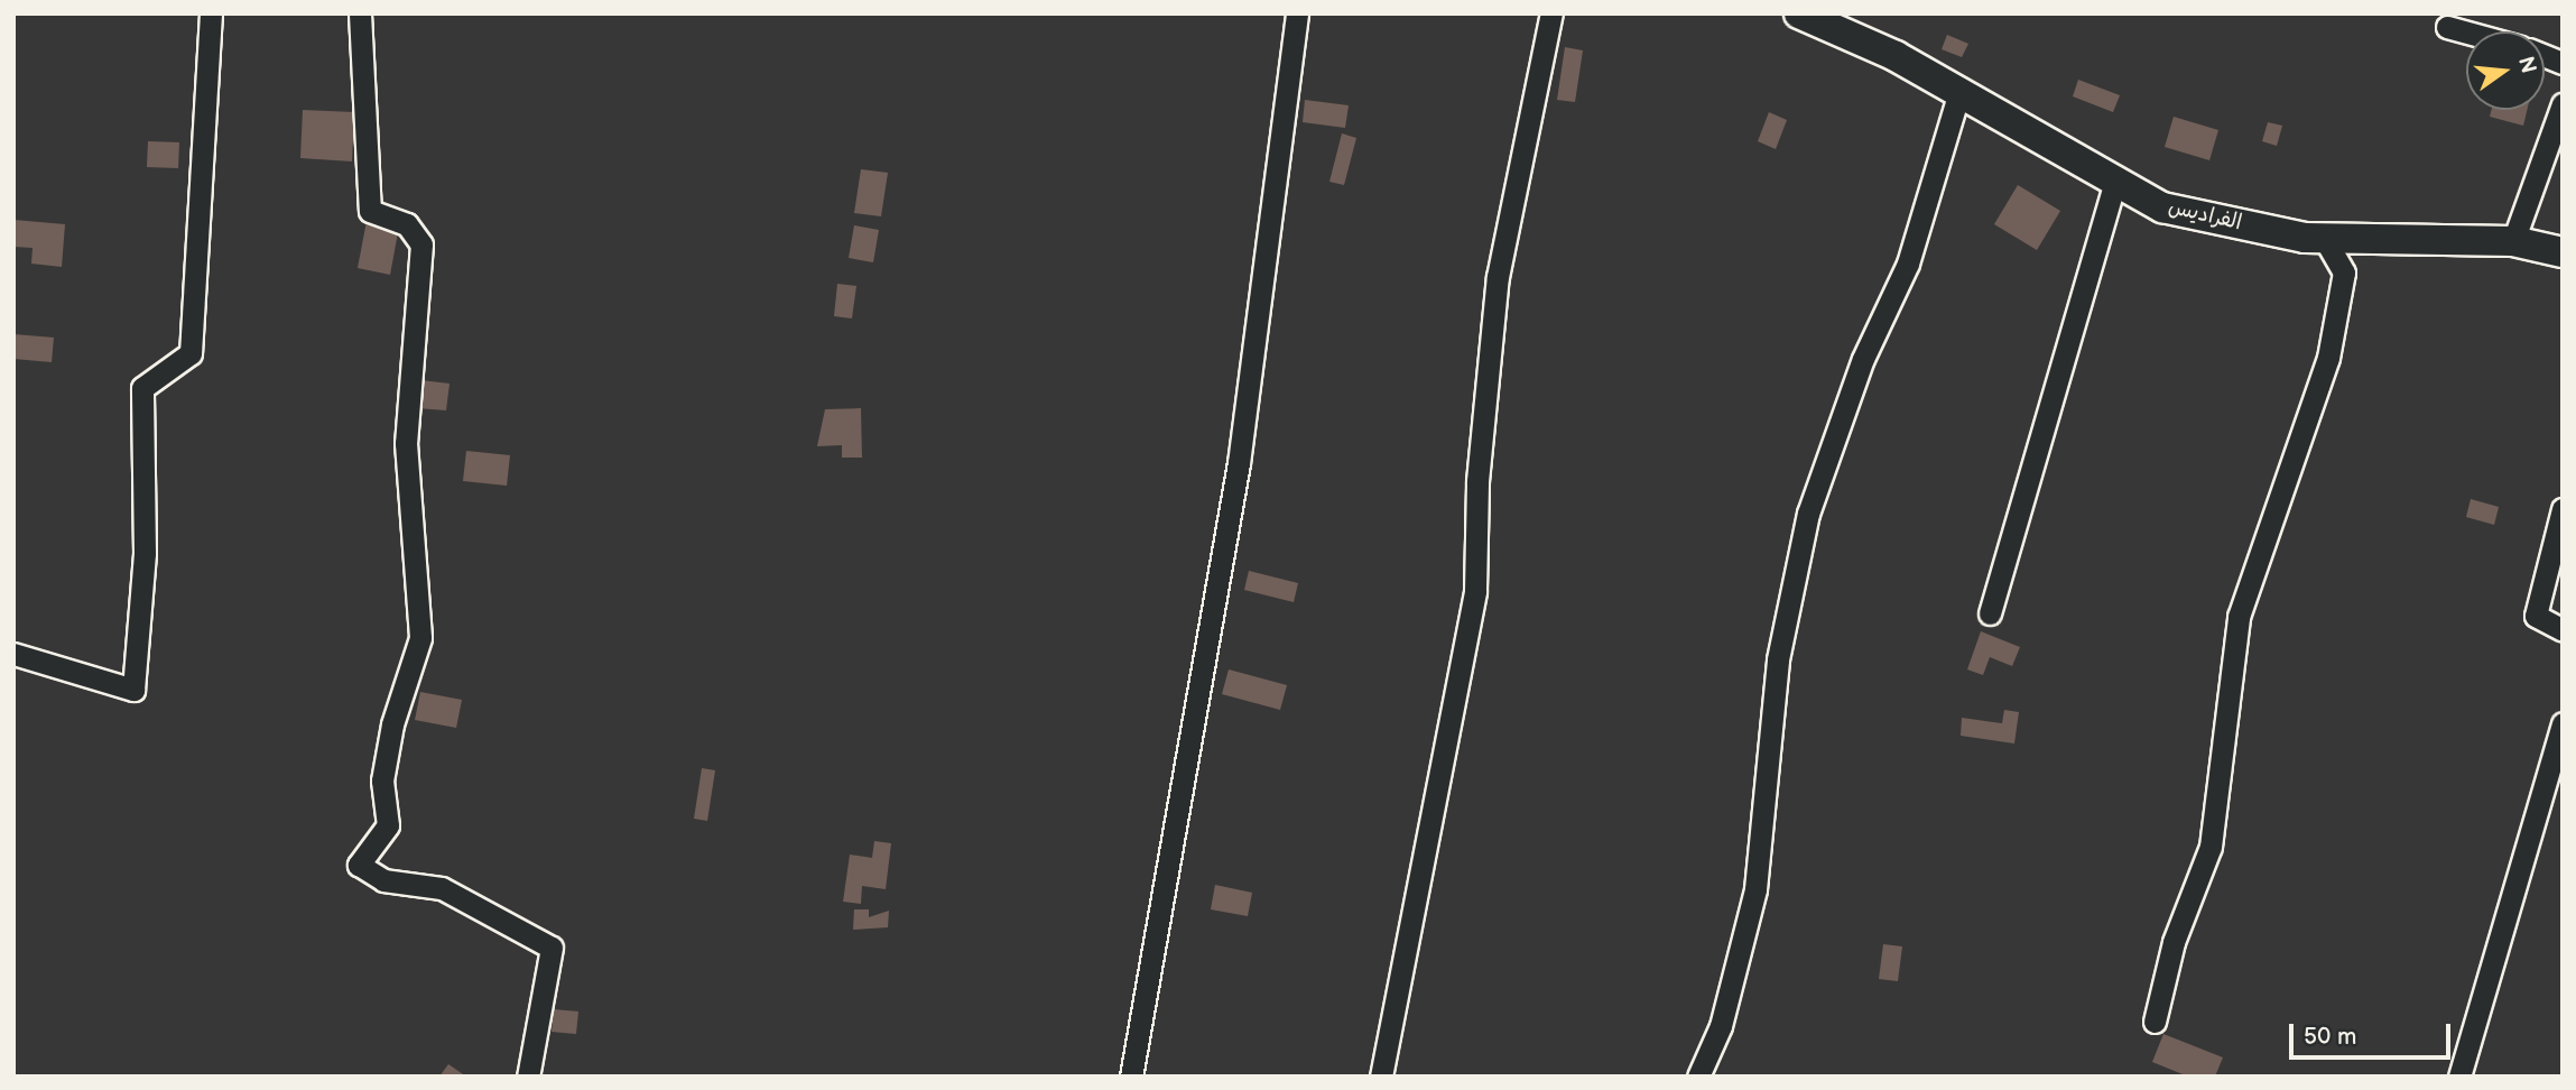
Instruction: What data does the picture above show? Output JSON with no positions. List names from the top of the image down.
{
  "streets": {
    "street": ["الفراديس"]
  },
  "scale_bar": "50 m",
  "north": "right"
}
